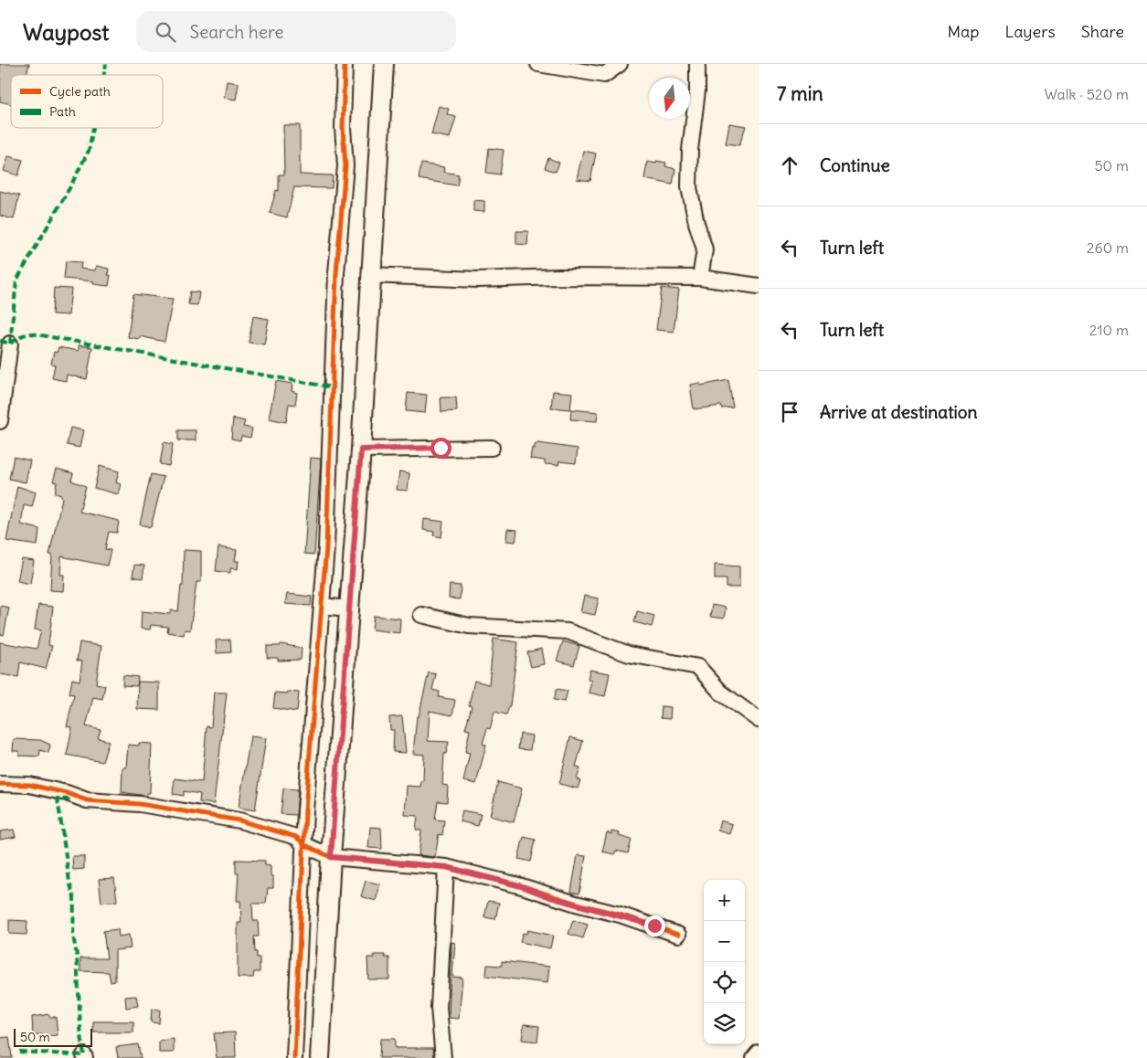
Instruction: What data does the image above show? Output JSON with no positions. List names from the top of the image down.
{
  "legend": ["Cycle path", "Path"],
  "scale_bar": "50 m",
  "north": "bottom",
  "page": {
    "header": "Waypost",
    "search": "Search here",
    "nav": ["Map", "Layers", "Share"],
    "heading": ["7 min", "Walk · 520 m"],
    "list": [
      ["Continue", "50 m"],
      ["Turn left", "260 m"],
      ["Turn left", "210 m"],
      "Arrive at destination"
    ],
    "map_buttons": ["+", "−"],
    "scale": "50 m"
  }
}
